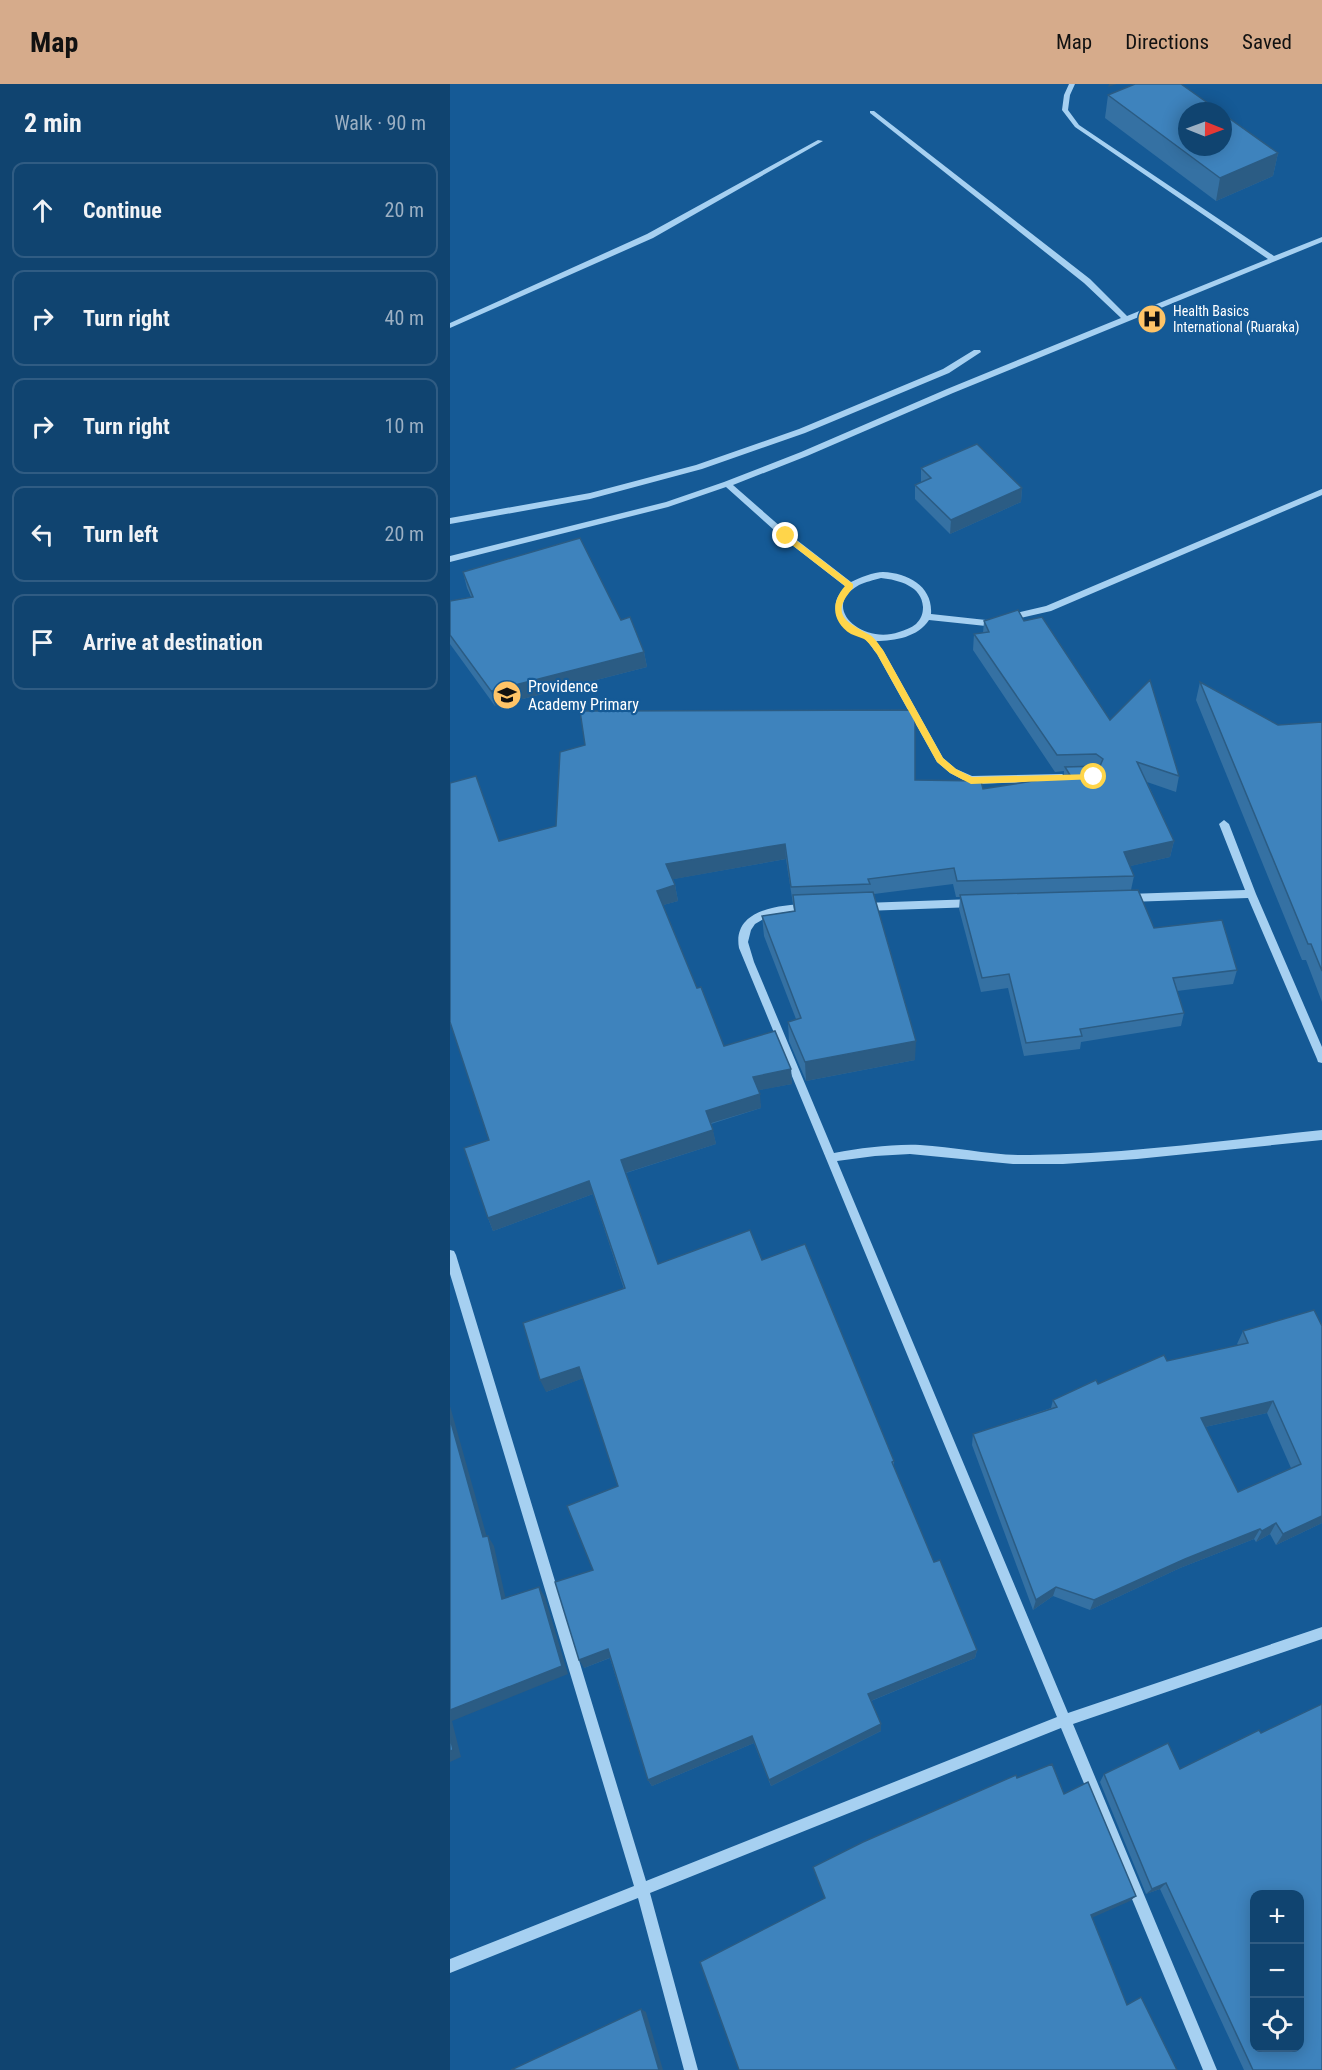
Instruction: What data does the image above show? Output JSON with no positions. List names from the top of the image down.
{
  "places": {
    "hospital": ["Health Basics International (Ruaraka)"],
    "school or university": ["Providence Academy Primary"]
  },
  "north": "right",
  "page": {
    "header": "Map",
    "nav": ["Map", "Directions", "Saved"],
    "heading": ["2 min", "Walk · 90 m"],
    "list": [
      ["Continue", "20 m"],
      ["Turn right", "40 m"],
      ["Turn right", "10 m"],
      ["Turn left", "20 m"],
      "Arrive at destination"
    ],
    "map_buttons": ["+", "−"]
  }
}
